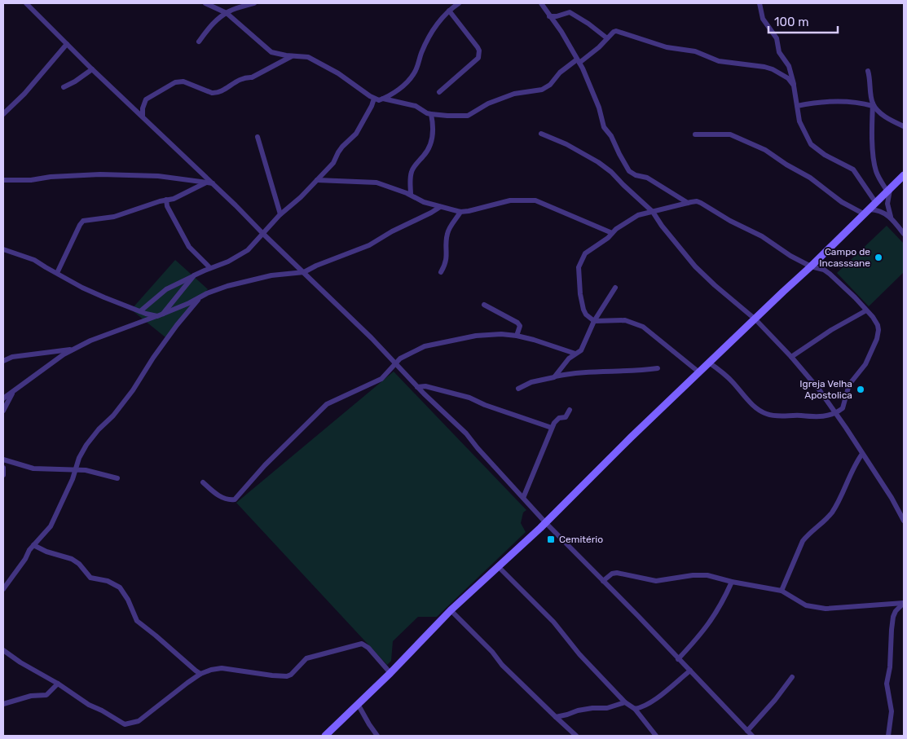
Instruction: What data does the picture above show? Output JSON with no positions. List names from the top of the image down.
{
  "places": {
    "other": ["Campo de Incasssane", "Igreja Velha Apostolica"],
    "transit": ["Cemitério"]
  },
  "scale_bar": "100 m"
}
